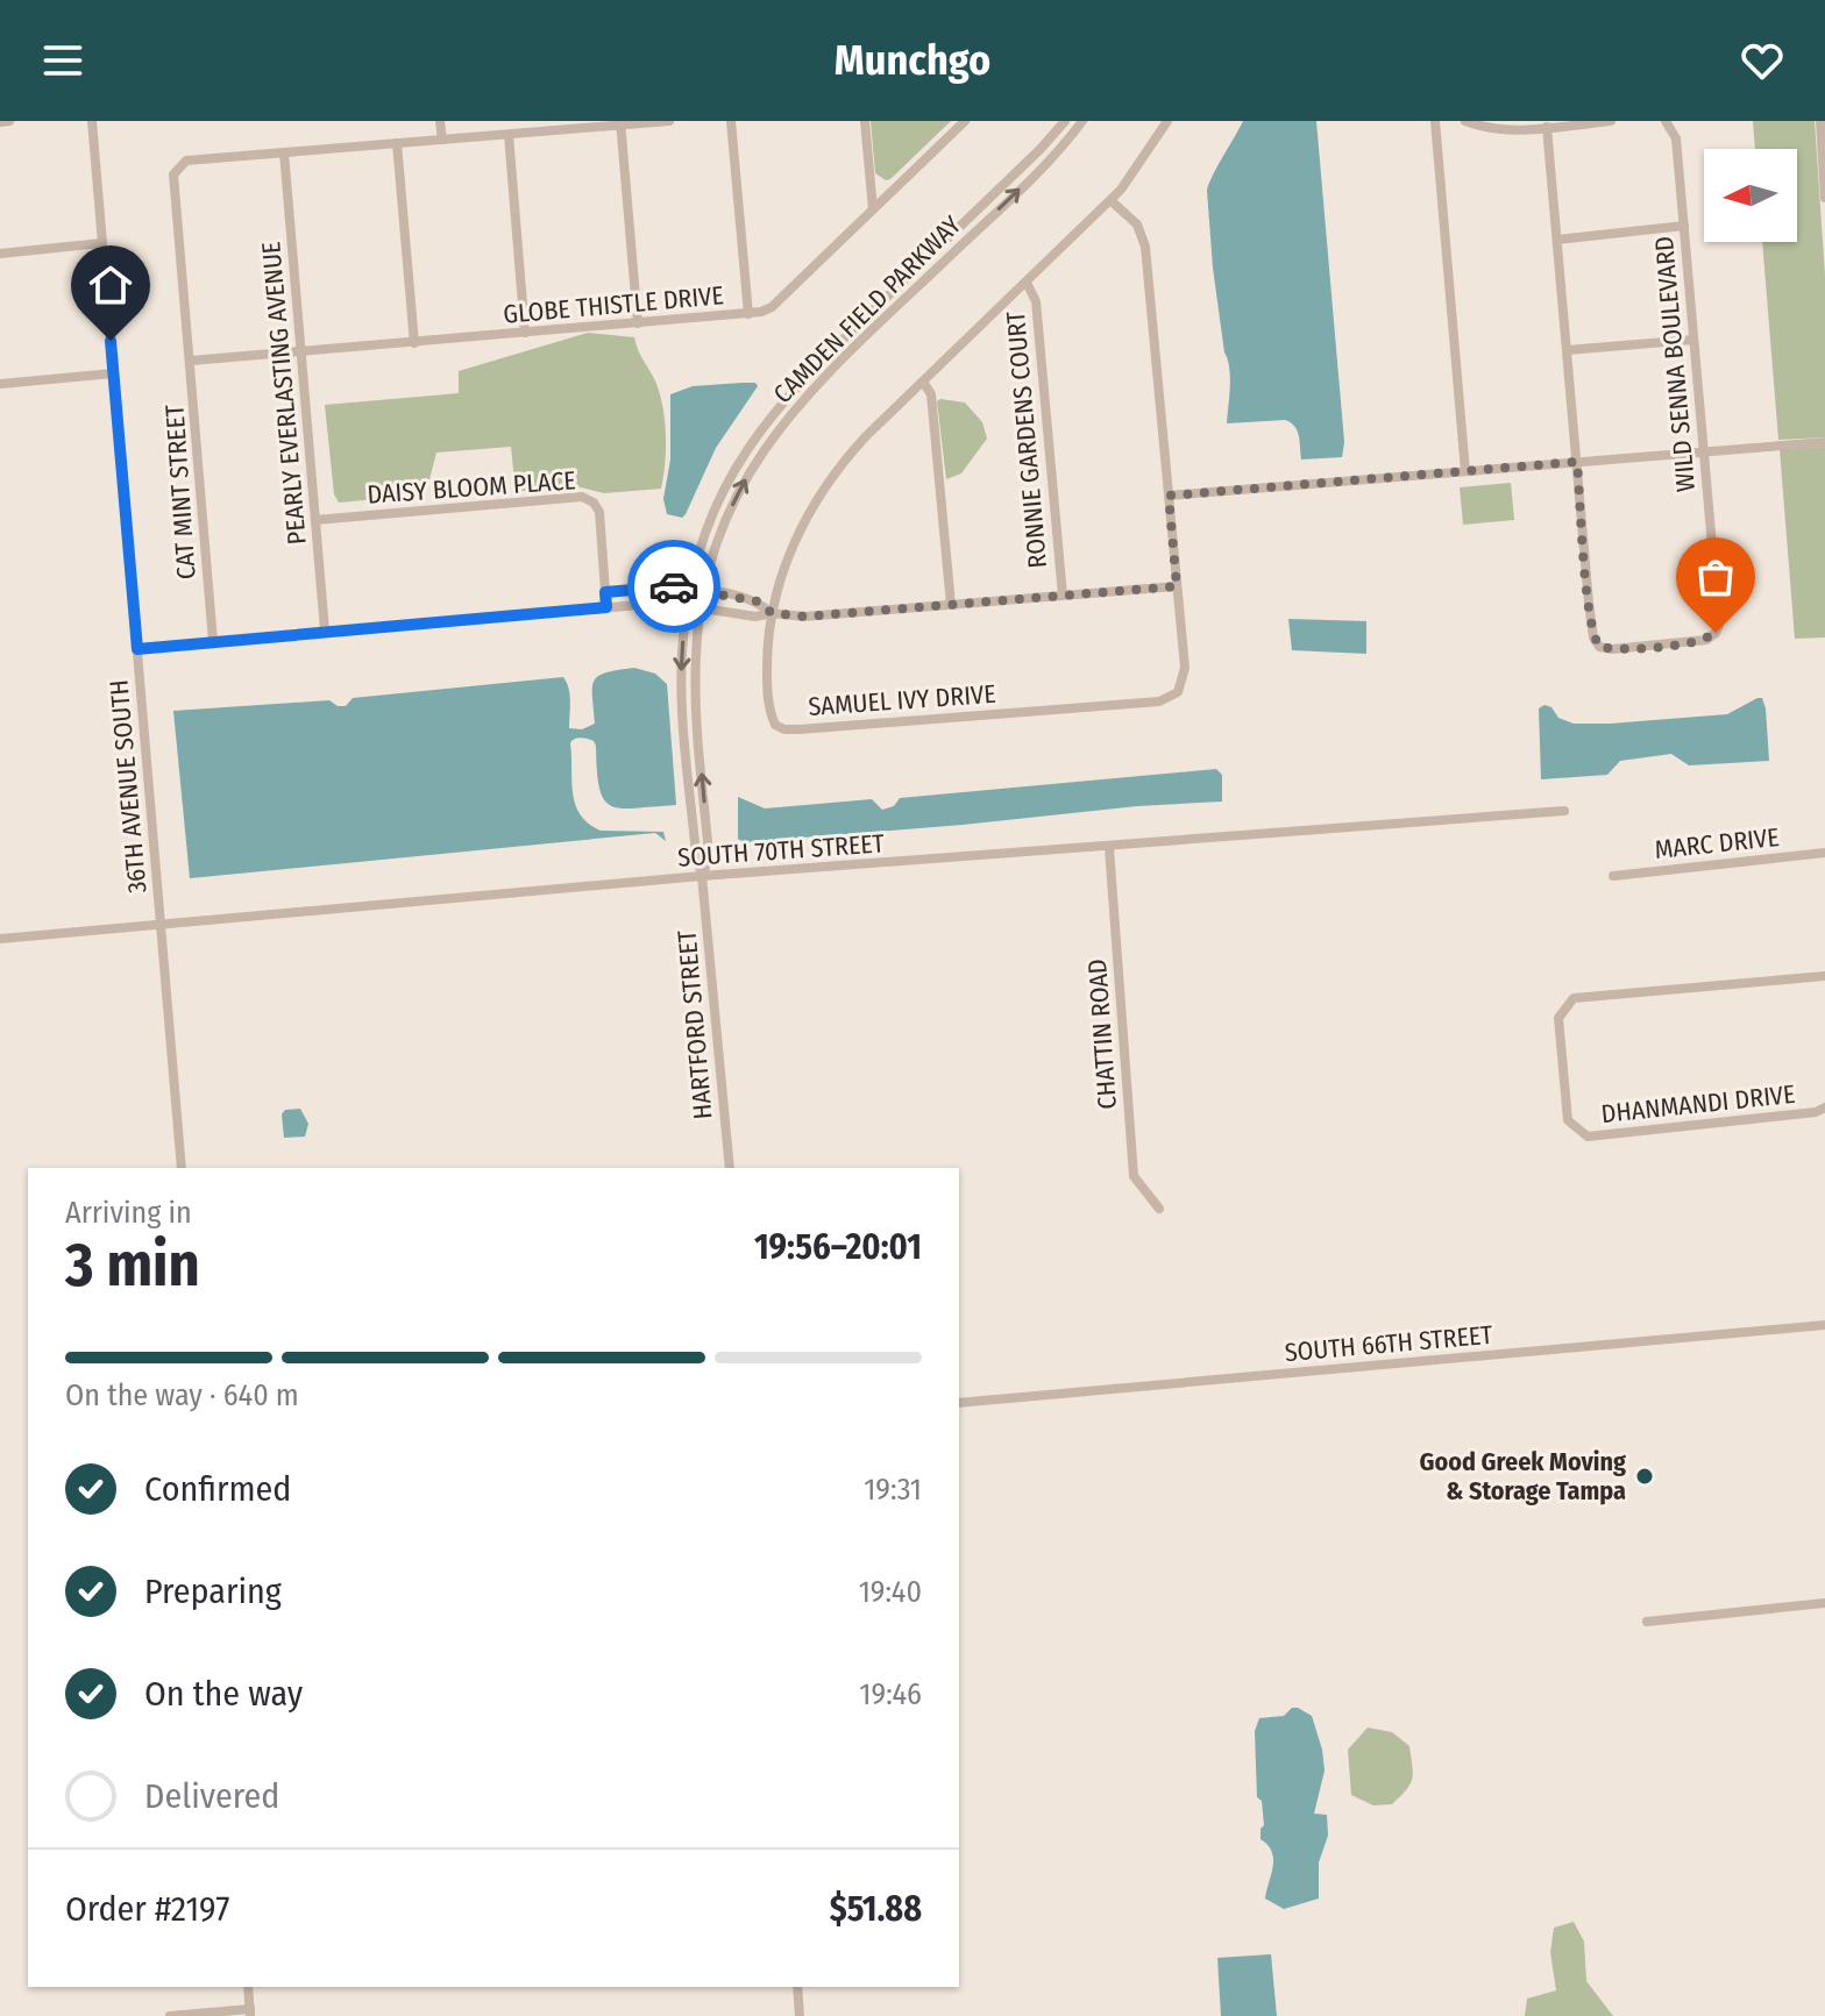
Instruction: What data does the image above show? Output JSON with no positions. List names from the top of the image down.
{
  "streets": {
    "street": [
      "GLOBE THISTLE DRIVE",
      "CAMDEN FIELD PARKWAY",
      "WILD SENNA BOULEVARD",
      "PEARLY EVERLASTING AVENUE",
      "RONNIE GARDENS COURT",
      "DAISY BLOOM PLACE",
      "CAT MINT STREET",
      "SAMUEL IVY DRIVE",
      "36TH AVENUE SOUTH",
      "MARC DRIVE",
      "SOUTH 70TH STREET",
      "HARTFORD STREET",
      "CHATTIN ROAD",
      "DHANMANDI DRIVE",
      "SOUTH 66TH STREET"
    ]
  },
  "crossings": [
    ["GLOBE THISTLE DRIVE", "PEARLY EVERLASTING AVENUE"],
    ["GLOBE THISTLE DRIVE", "CAT MINT STREET"],
    ["CAMDEN FIELD PARKWAY", "SOUTH 70TH STREET"],
    ["CAMDEN FIELD PARKWAY", "HARTFORD STREET"],
    ["PEARLY EVERLASTING AVENUE", "DAISY BLOOM PLACE"],
    ["PEARLY EVERLASTING AVENUE", "CAT MINT STREET"],
    ["RONNIE GARDENS COURT", "SAMUEL IVY DRIVE"],
    ["36TH AVENUE SOUTH", "SOUTH 70TH STREET"],
    ["SOUTH 70TH STREET", "HARTFORD STREET"],
    ["SOUTH 70TH STREET", "CHATTIN ROAD"]
  ],
  "places": ["Good Greek Moving & Storage Tampa"],
  "north": "left",
  "page": {
    "header": "Munchgo",
    "heading": ["3 min", "Arriving in", "19:56–20:01"],
    "panel": ["Order #2197", "$51.88"],
    "bar": "On the way · 640 m",
    "list": [
      ["Confirmed", "19:31"],
      ["Preparing", "19:40"],
      ["On the way", "19:46"],
      "Delivered"
    ]
  }
}
